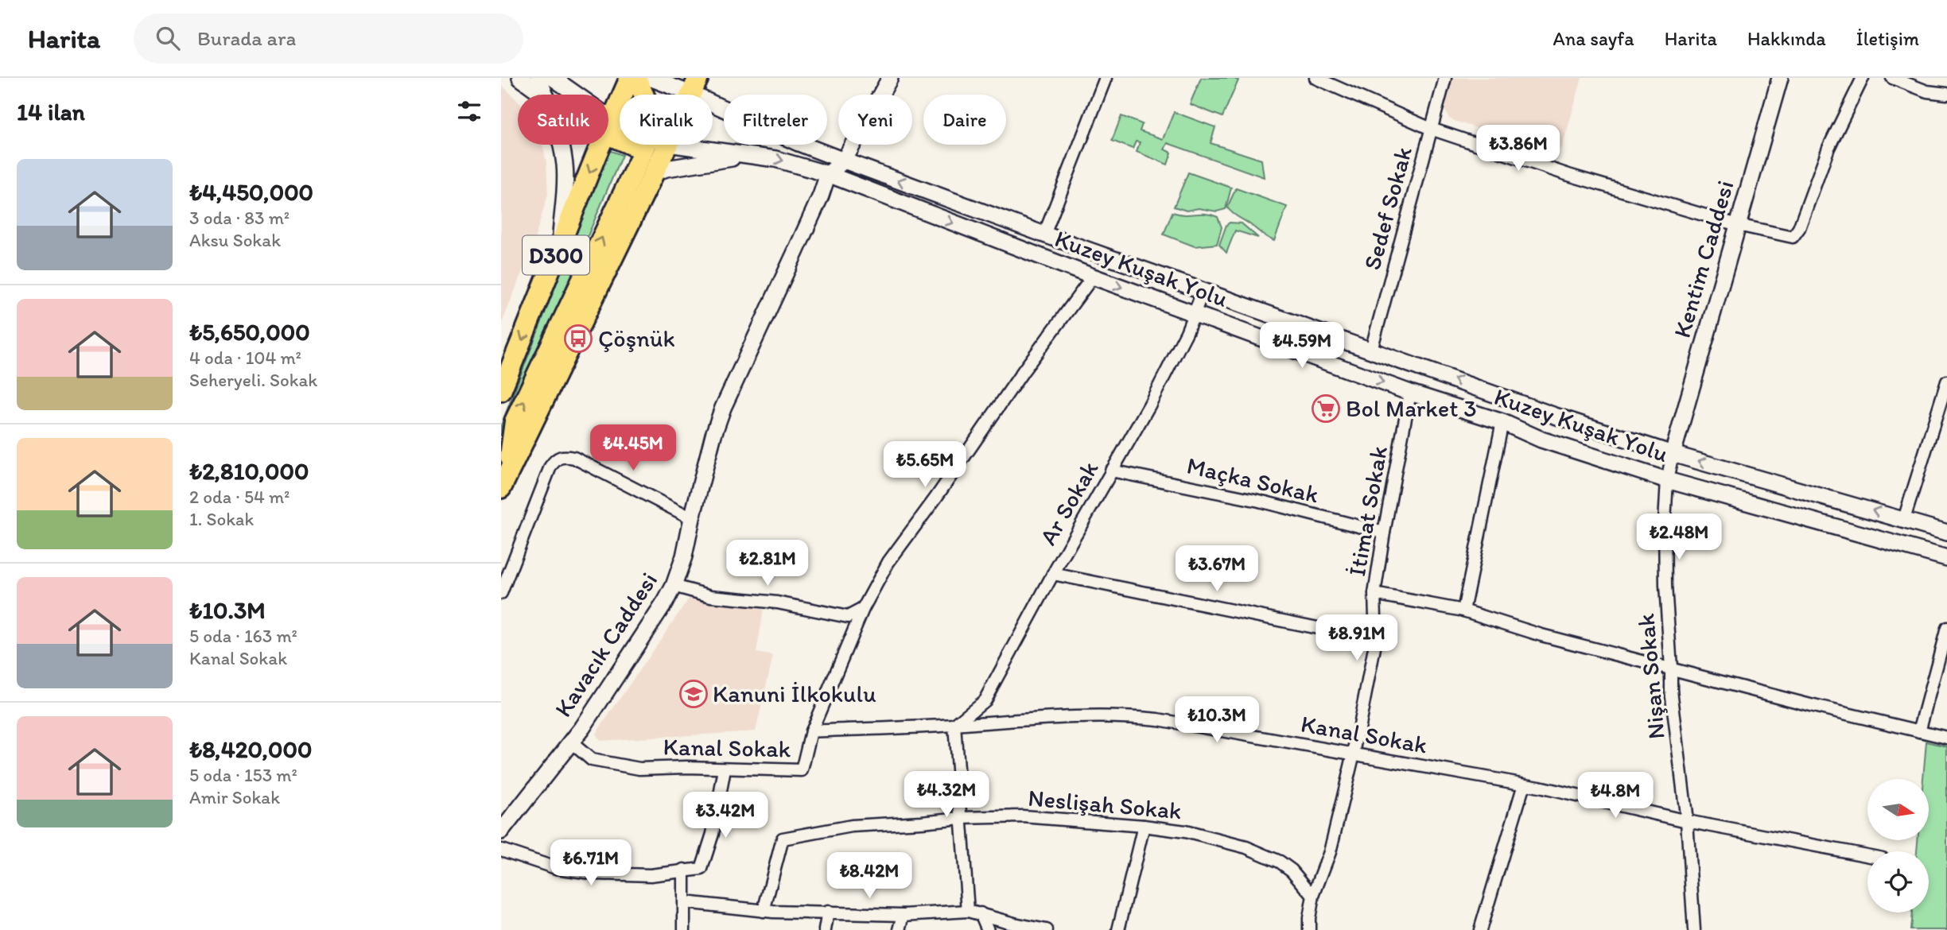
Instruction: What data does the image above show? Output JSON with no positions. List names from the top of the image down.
{
  "streets": {
    "highway": ["D300"],
    "main road": ["Kentim Caddesi", "Kuzey Kuşak Yolu", "Kavacık Caddesi"],
    "street": [
      "Sedef Sokak",
      "Maçka Sokak",
      "Ar Sokak",
      "İtimat Sokak",
      "Nişan Sokak",
      "Kanal Sokak",
      "Neslişah Sokak"
    ]
  },
  "crossings": [
    ["Sedef Sokak", "Kuzey Kuşak Yolu"],
    ["D300", "Kuzey Kuşak Yolu"],
    ["Kentim Caddesi", "Kuzey Kuşak Yolu"],
    ["Kentim Caddesi", "Nişan Sokak"],
    ["Kuzey Kuşak Yolu", "Ar Sokak"],
    ["Kuzey Kuşak Yolu", "İtimat Sokak"],
    ["Kuzey Kuşak Yolu", "Kavacık Caddesi"],
    ["Kuzey Kuşak Yolu", "Nişan Sokak"],
    ["Maçka Sokak", "Ar Sokak"],
    ["Maçka Sokak", "İtimat Sokak"],
    ["Ar Sokak", "Kanal Sokak"],
    ["İtimat Sokak", "Kanal Sokak"],
    ["İtimat Sokak", "Neslişah Sokak"],
    ["Kavacık Caddesi", "Kanal Sokak"],
    ["Nişan Sokak", "Kanal Sokak"]
  ],
  "places": {
    "bus stop": ["Çöşnük"],
    "supermarket": ["Bol Market 3"],
    "school or university": ["Kanuni İlkokulu"]
  },
  "north": "right",
  "page": {
    "header": "Harita",
    "search": "Burada ara",
    "nav": [
      "Ana sayfa",
      "Harita",
      "Hakkında",
      "İletişim"
    ],
    "heading": "14 ilan",
    "chip": [
      "Satılık",
      "Kiralık",
      "Filtreler",
      "Yeni",
      "Daire"
    ],
    "price": [
      "₺3.86M",
      "₺4.59M",
      "₺4.45M",
      "₺5.65M",
      "₺2.48M",
      "₺2.81M",
      "₺3.67M",
      "₺8.91M",
      "₺10.3M",
      "₺4.32M",
      "₺4.8M",
      "₺3.42M",
      "₺6.71M",
      "₺8.42M"
    ],
    "list": [
      {
        "name": "₺4,450,000",
        "note": "3 oda · 83 m² · Aksu Sokak"
      },
      {
        "name": "₺5,650,000",
        "note": "4 oda · 104 m² · Seheryeli. Sokak"
      },
      {
        "name": "₺2,810,000",
        "note": "2 oda · 54 m² · 1. Sokak"
      },
      {
        "name": "₺10.3M",
        "note": "5 oda · 163 m² · Kanal Sokak"
      },
      {
        "name": "₺8,420,000",
        "note": "5 oda · 153 m² · Amir Sokak"
      }
    ]
  }
}
